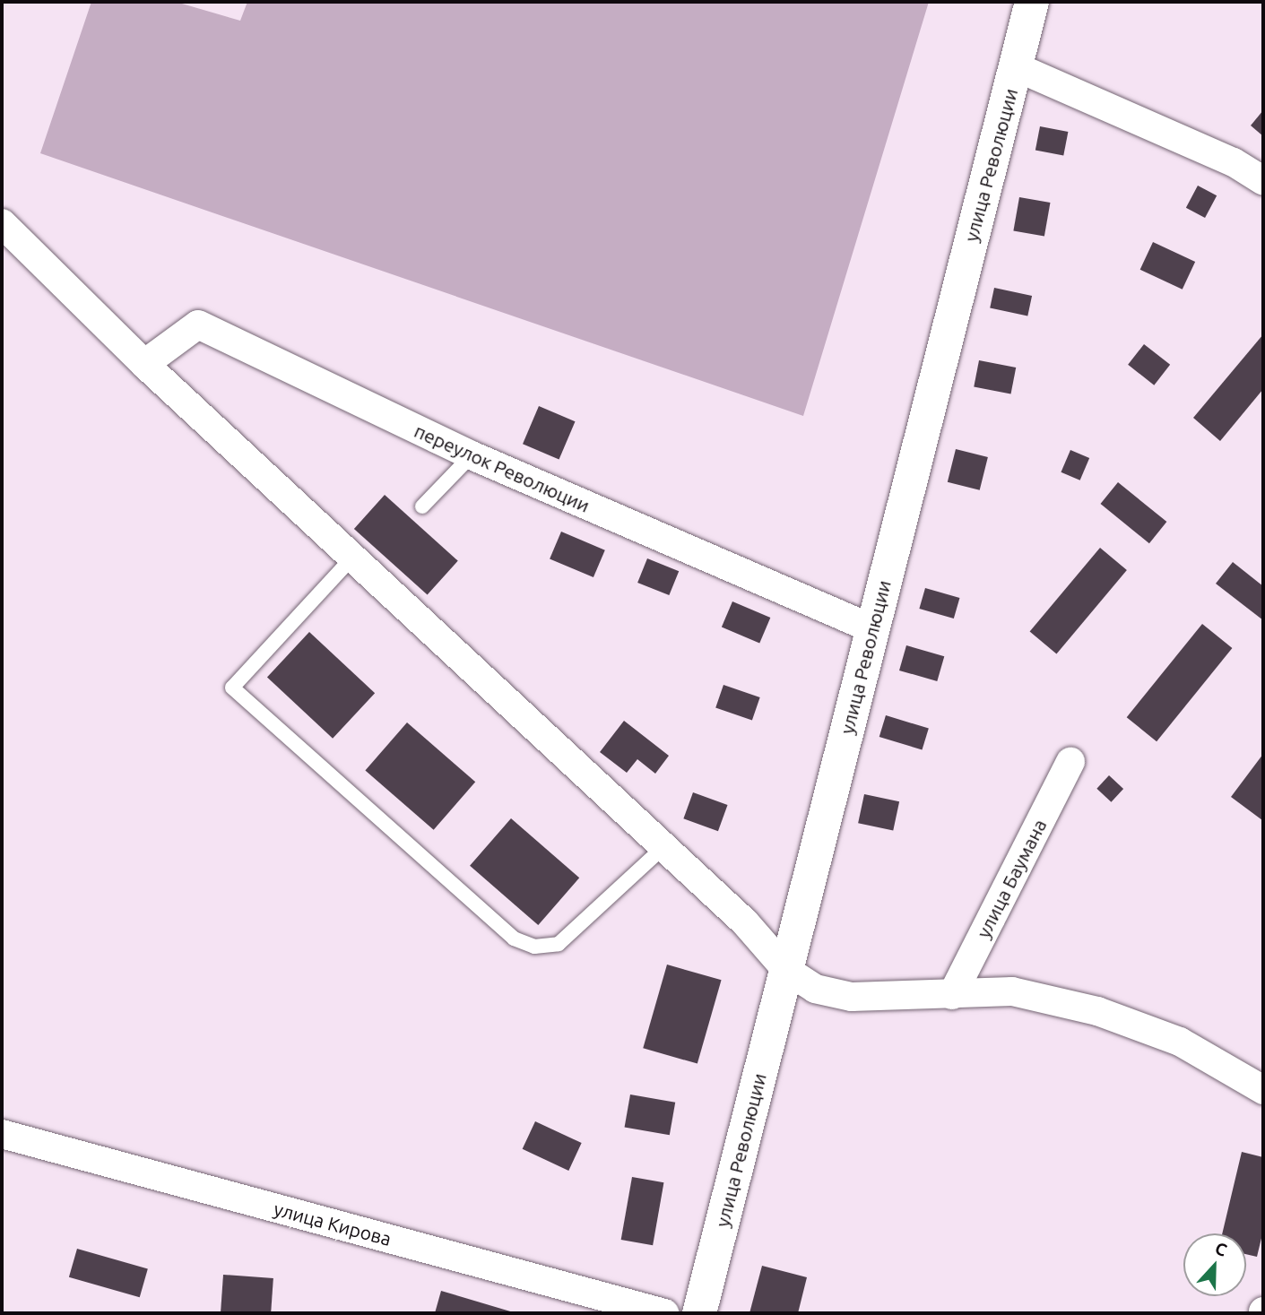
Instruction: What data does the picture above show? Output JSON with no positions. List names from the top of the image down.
{
  "streets": {
    "street": [
      "улица Революции",
      "переулок Революции",
      "улица Баумана",
      "улица Кирова"
    ]
  },
  "crossings": [
    ["улица Революции", "переулок Революции"]
  ],
  "north": "top"
}
